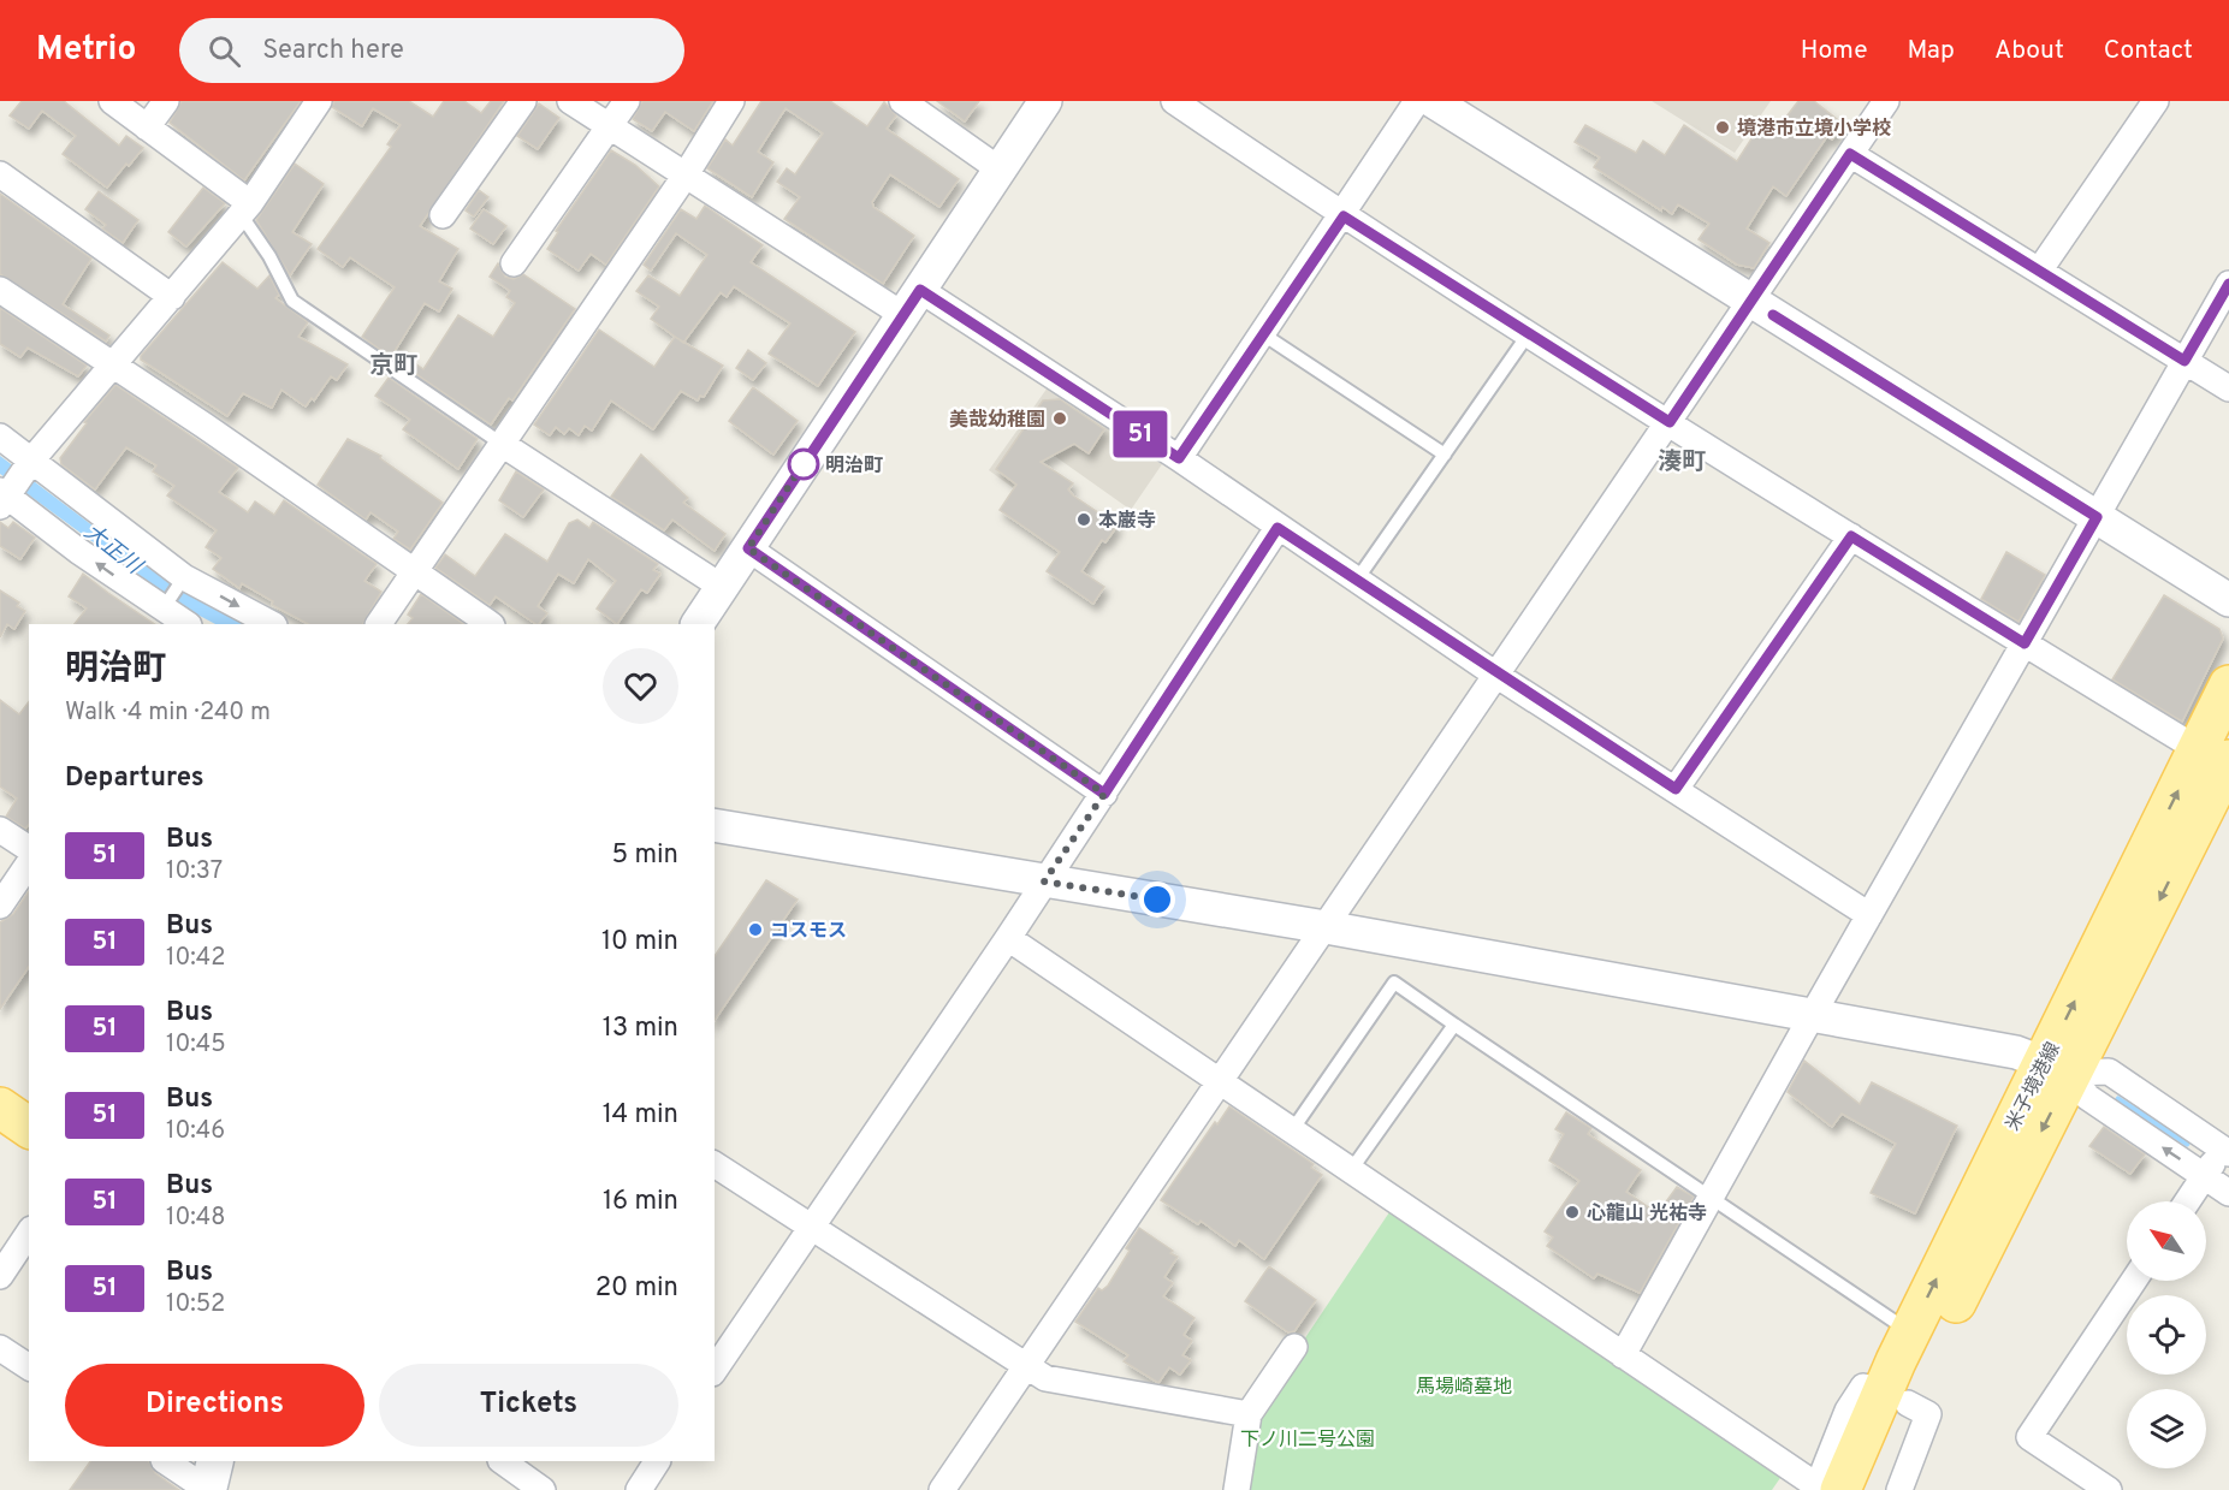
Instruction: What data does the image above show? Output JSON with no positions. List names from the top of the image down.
{
  "streets": {
    "main road": ["米子境港線"]
  },
  "districts": ["京町", "湊町"],
  "water": ["大正川"],
  "parks": ["馬場崎墓地", "下ノ川二号公園"],
  "places": [
    "境港市立境小学校",
    "美哉幼稚園",
    "明治町",
    "本巌寺",
    "コスモス",
    "心龍山 光祐寺"
  ],
  "lines": ["bus line 51"],
  "north": "top left",
  "page": {
    "header": "Metrio",
    "search": "Search here",
    "nav": [
      "Home",
      "Map",
      "About",
      "Contact"
    ],
    "on_map": "51",
    "heading": [
      ["明治町", "Walk · 4 min · 240 m"],
      "Departures"
    ],
    "list": [
      {
        "mark": "51",
        "name": "Bus",
        "note": "10:37",
        "value": "5 min"
      },
      {
        "mark": "51",
        "name": "Bus",
        "note": "10:42",
        "value": "10 min"
      },
      {
        "mark": "51",
        "name": "Bus",
        "note": "10:45",
        "value": "13 min"
      },
      {
        "mark": "51",
        "name": "Bus",
        "note": "10:46",
        "value": "14 min"
      },
      {
        "mark": "51",
        "name": "Bus",
        "note": "10:48",
        "value": "16 min"
      },
      {
        "mark": "51",
        "name": "Bus",
        "note": "10:52",
        "value": "20 min"
      }
    ],
    "buttons": ["Directions", "Tickets"]
  }
}
